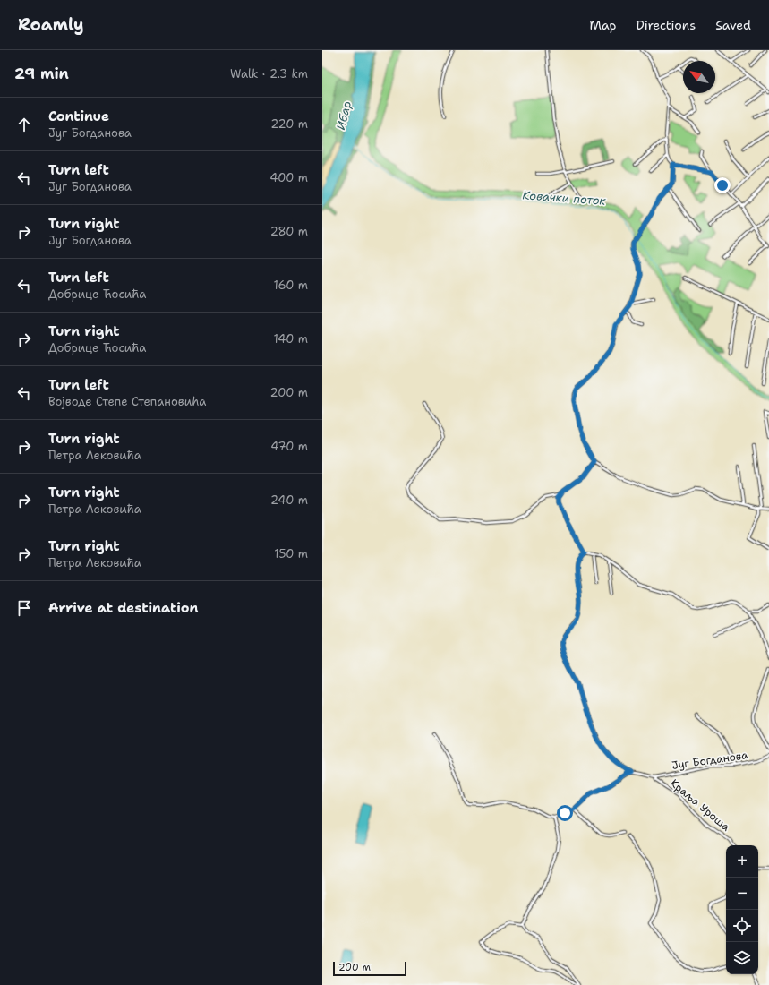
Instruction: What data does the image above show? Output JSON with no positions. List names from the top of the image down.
{
  "streets": {
    "street": ["Југ Богданова", "Краља Уроша"]
  },
  "crossings": [
    ["Југ Богданова", "Краља Уроша"]
  ],
  "water": ["Ибар", "Ковачки поток"],
  "scale_bar": "200 m",
  "north": "top left",
  "page": {
    "header": "Roamly",
    "nav": ["Map", "Directions", "Saved"],
    "heading": ["29 min", "Walk · 2.3 km"],
    "list": [
      ["Continue", "Југ Богданова", "220 m"],
      ["Turn left", "Југ Богданова", "400 m"],
      ["Turn right", "Југ Богданова", "280 m"],
      ["Turn left", "Добрице Ћосића", "160 m"],
      ["Turn right", "Добрице Ћосића", "140 m"],
      ["Turn left", "Војводе Степе Степановића", "200 m"],
      ["Turn right", "Петра Лековића", "470 m"],
      ["Turn right", "Петра Лековића", "240 m"],
      ["Turn right", "Петра Лековића", "150 m"],
      "Arrive at destination"
    ],
    "map_buttons": ["+", "−"],
    "scale": "200 m"
  }
}
